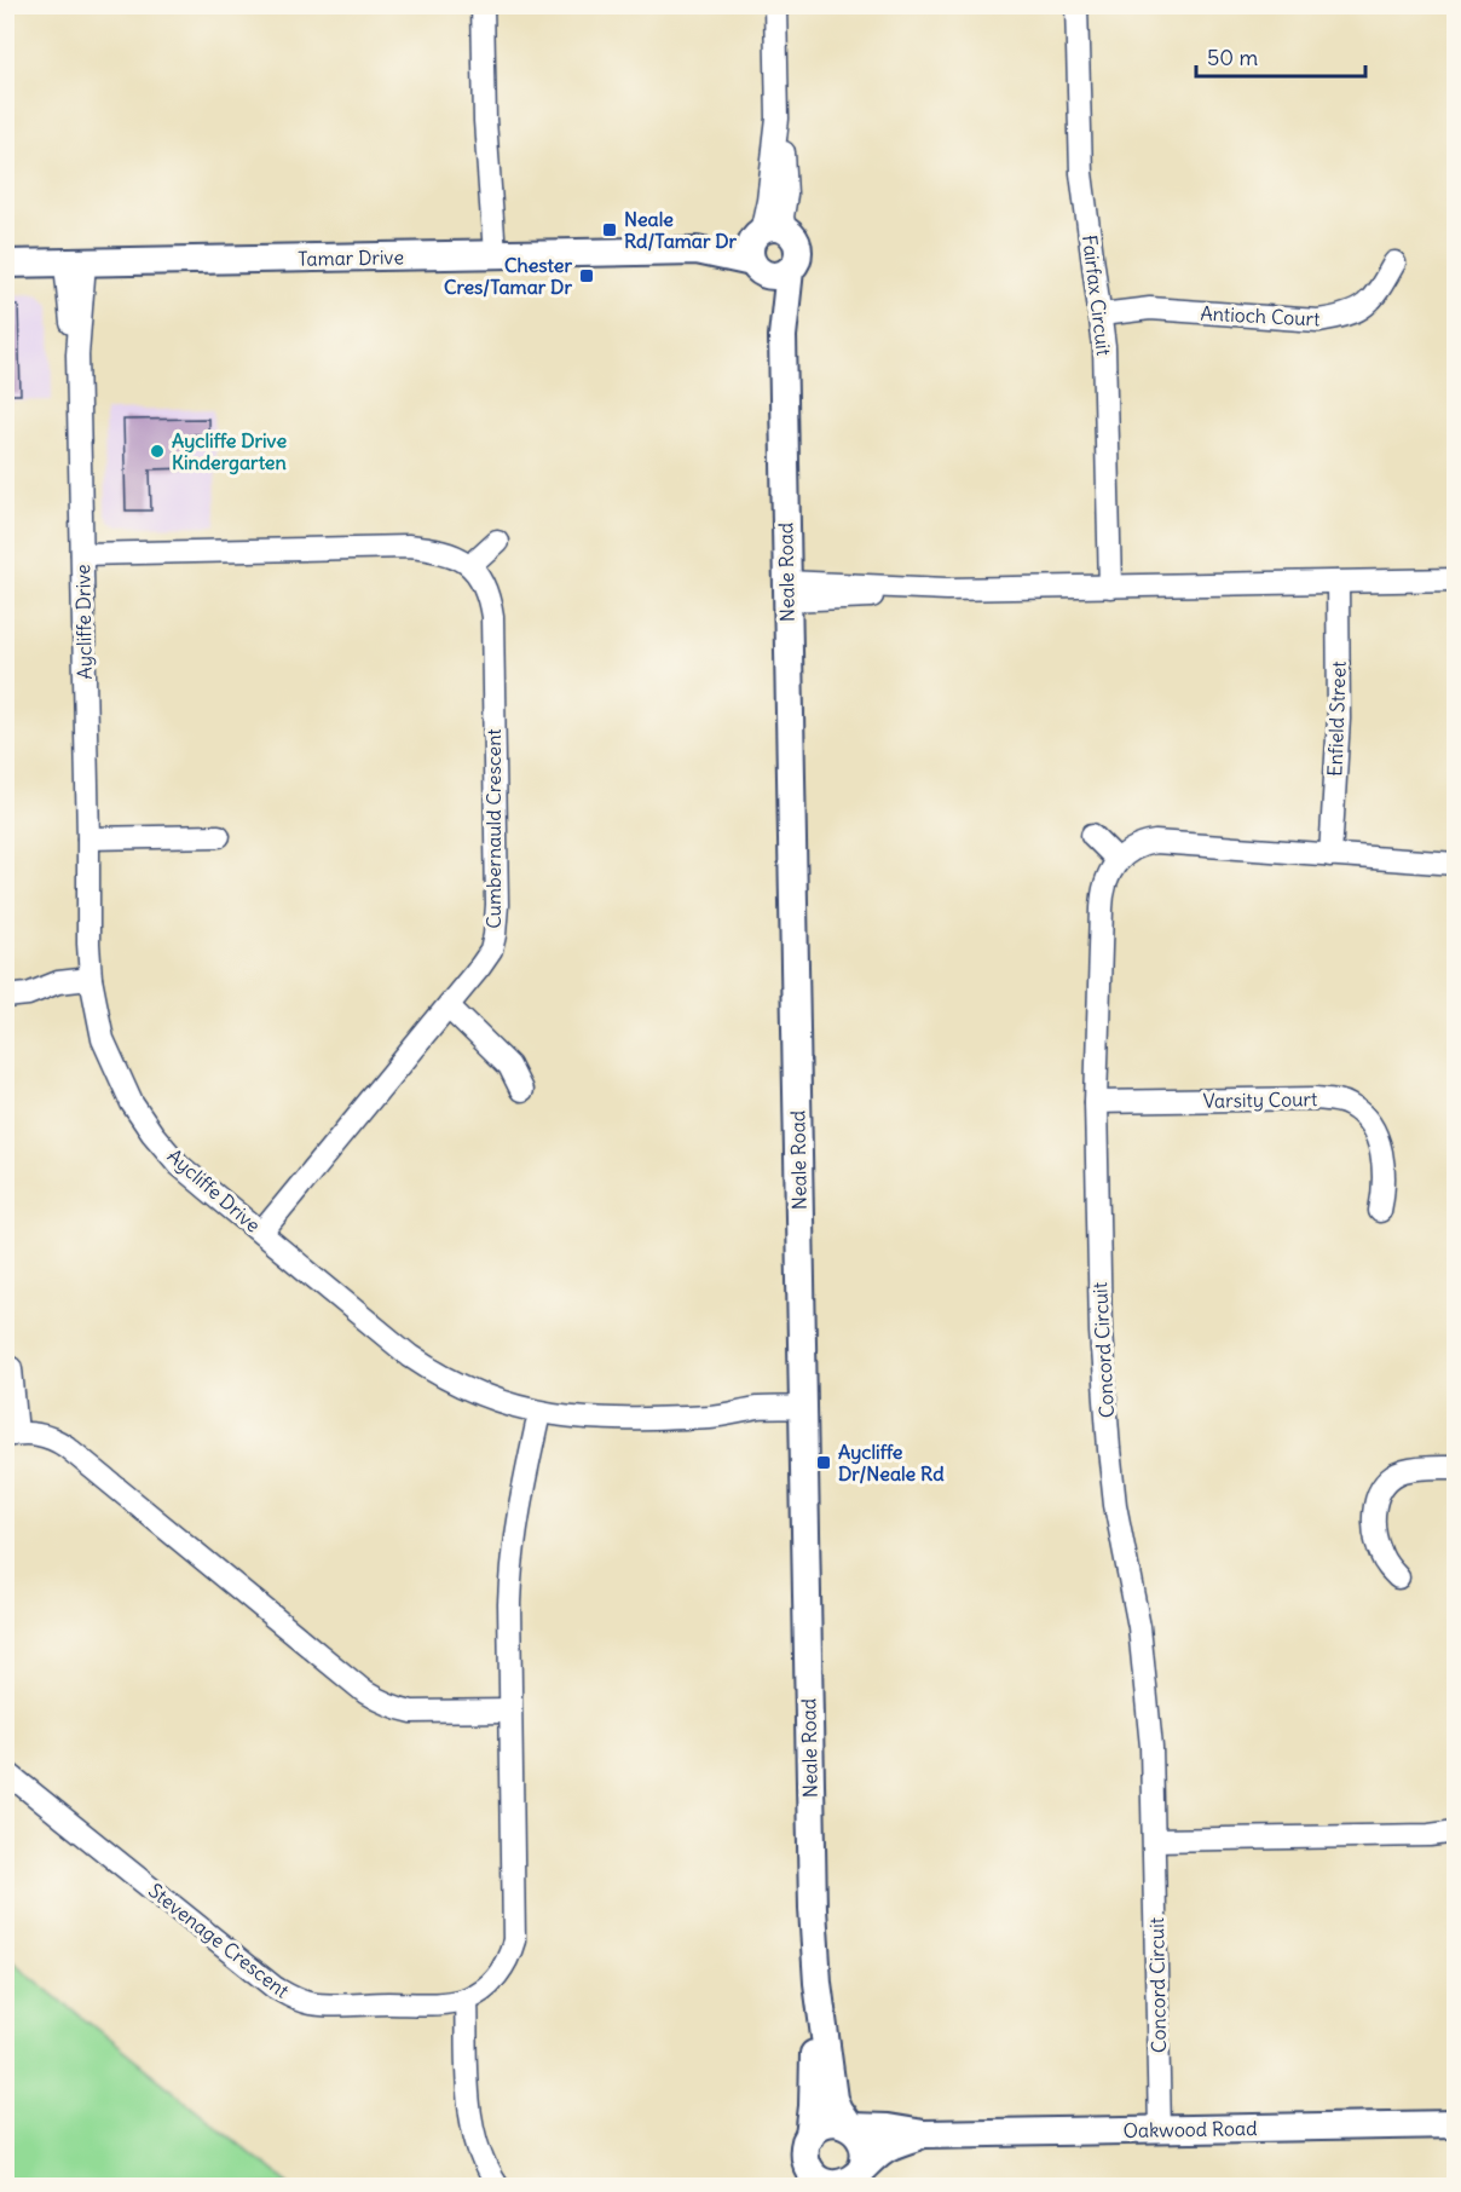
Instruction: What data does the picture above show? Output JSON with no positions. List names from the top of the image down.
{
  "streets": {
    "street": [
      "Tamar Drive",
      "Fairfax Circuit",
      "Antioch Court",
      "Neale Road",
      "Aycliffe Drive",
      "Enfield Street",
      "Cumbernauld Crescent",
      "Varsity Court",
      "Concord Circuit",
      "Stevenage Crescent",
      "Oakwood Road"
    ]
  },
  "crossings": [
    ["Tamar Drive", "Neale Road"],
    ["Tamar Drive", "Aycliffe Drive"],
    ["Fairfax Circuit", "Antioch Court"],
    ["Neale Road", "Aycliffe Drive"],
    ["Neale Road", "Oakwood Road"],
    ["Aycliffe Drive", "Cumbernauld Crescent"],
    ["Varsity Court", "Concord Circuit"],
    ["Concord Circuit", "Oakwood Road"]
  ],
  "places": {
    "transit": ["Neale Rd/Tamar Dr", "Chester Cres/Tamar Dr", "Aycliffe Dr/Neale Rd"],
    "other": ["Aycliffe Drive Kindergarten"]
  },
  "scale_bar": "50 m"
}
